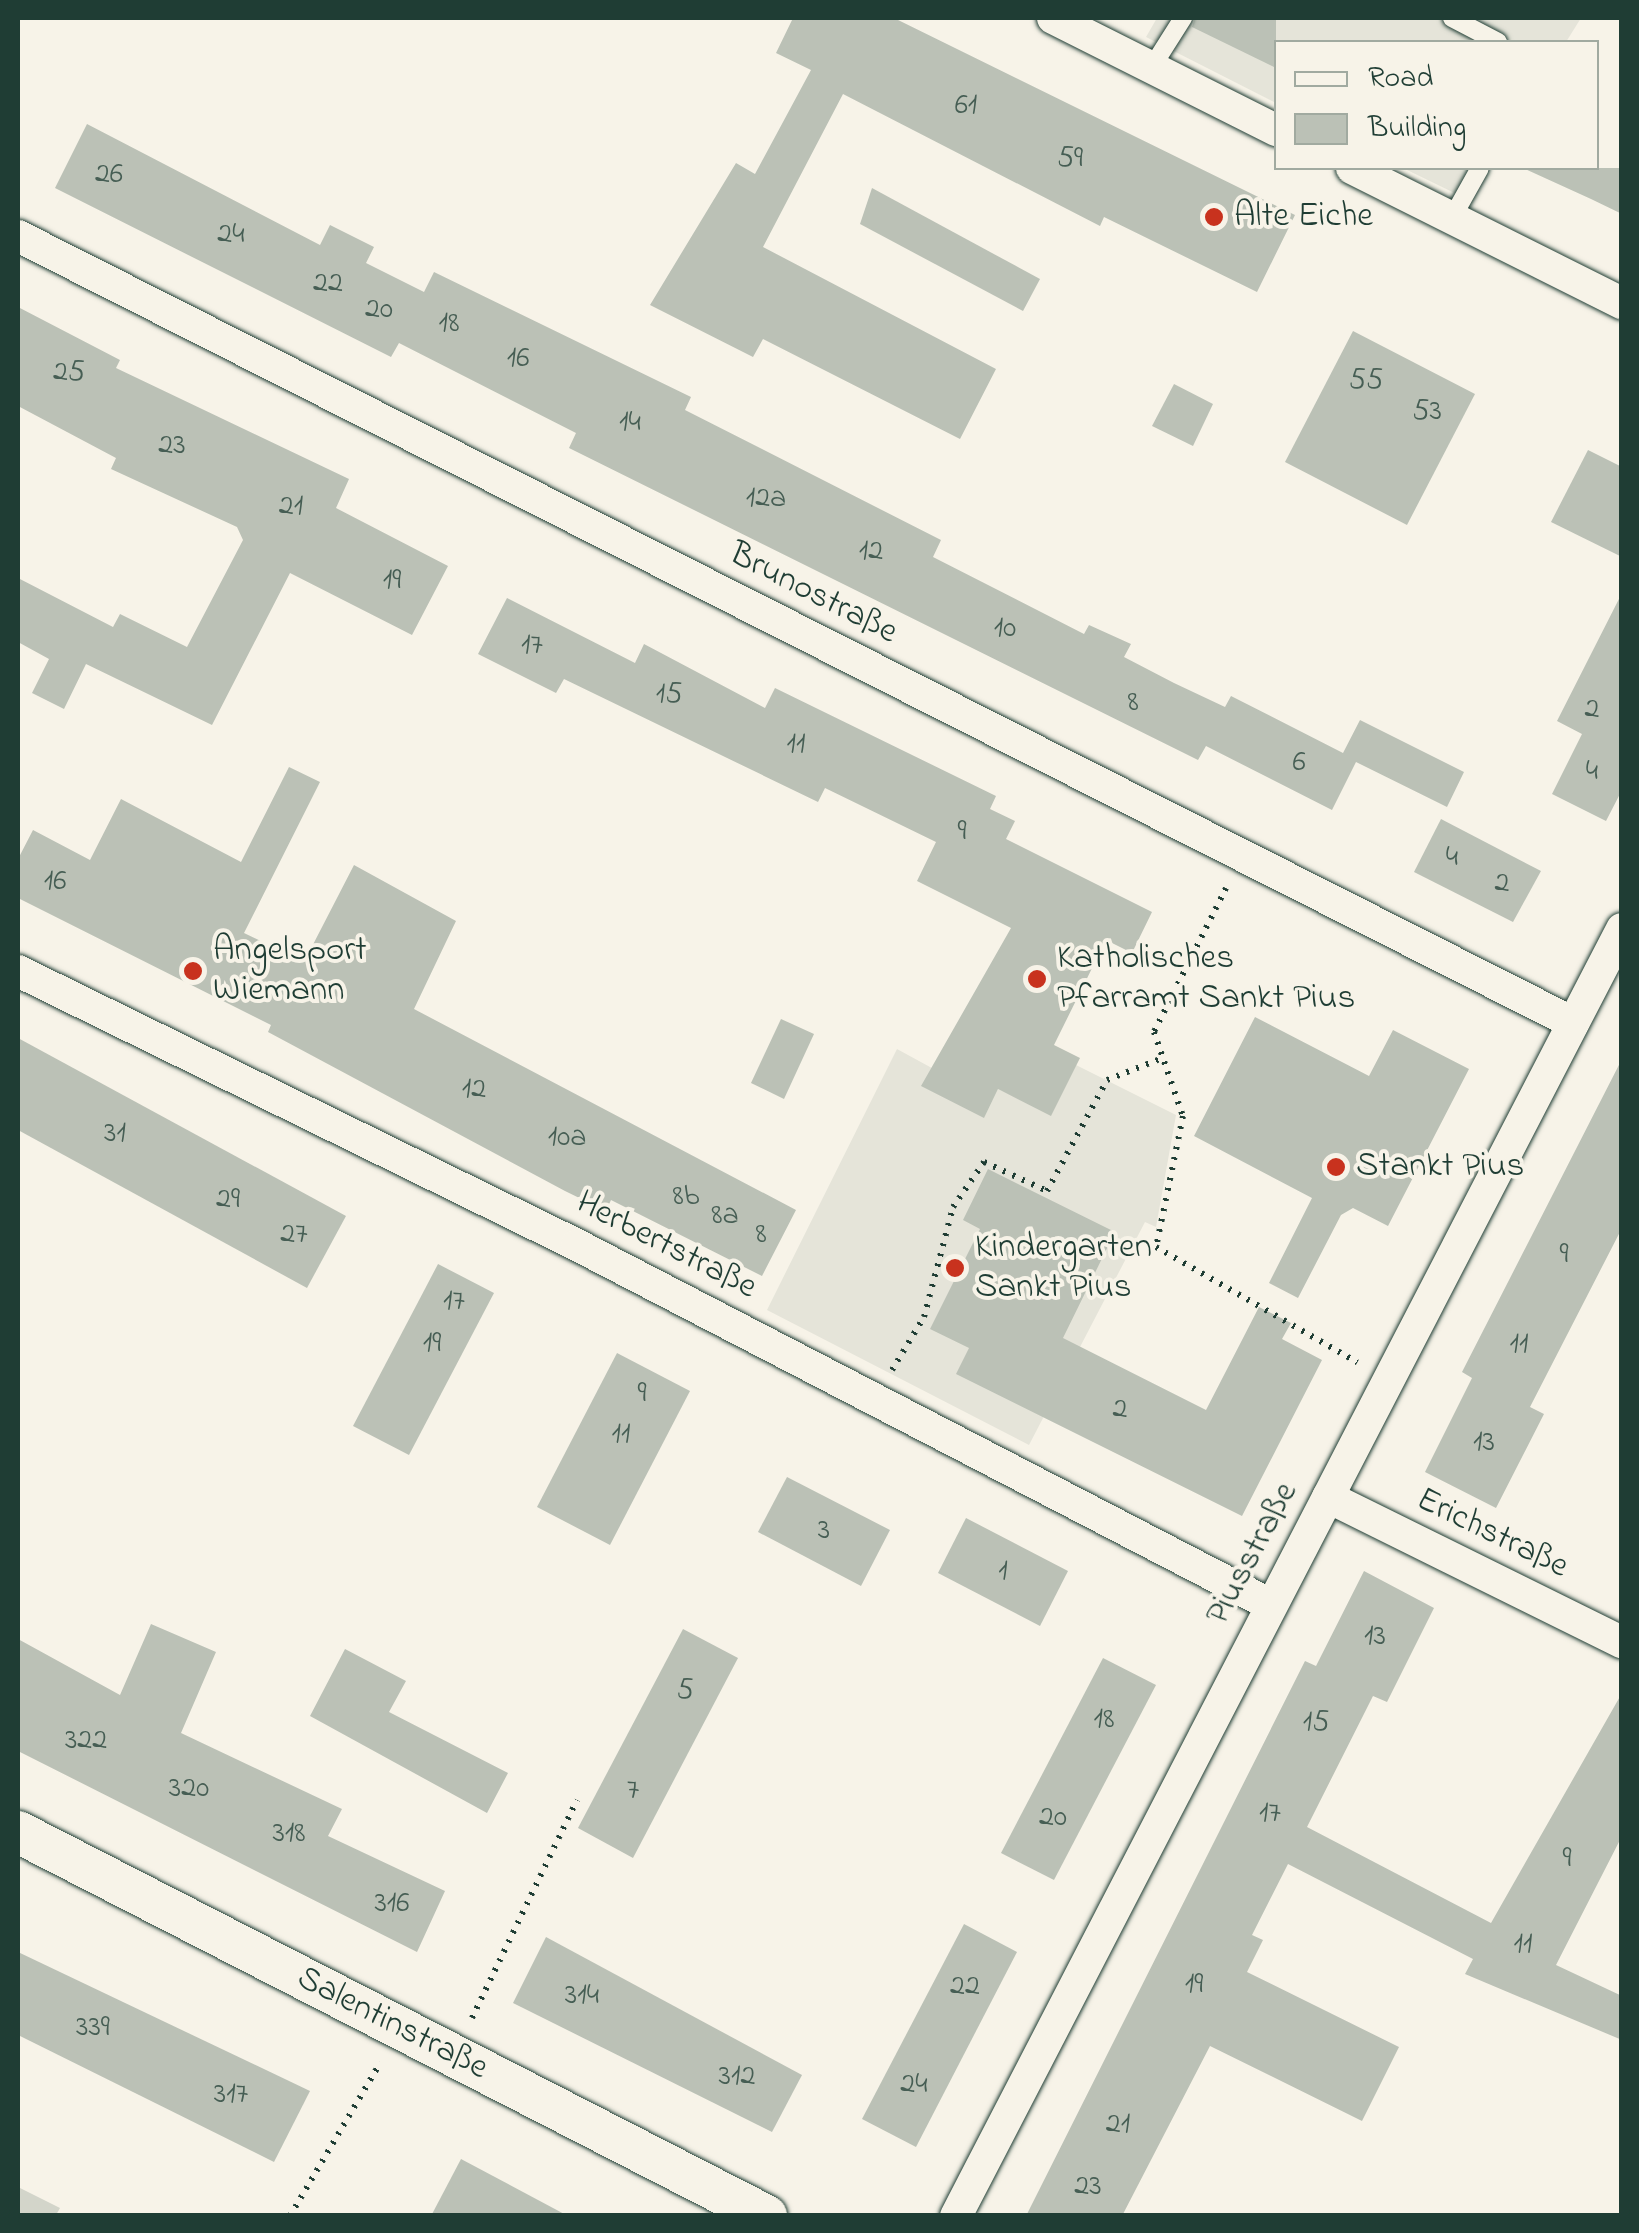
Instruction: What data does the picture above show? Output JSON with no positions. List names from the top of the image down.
{
  "streets": {
    "street": [
      "Brunostraße",
      "Herbertstraße",
      "Erichstraße",
      "Piusstraße",
      "Salentinstraße"
    ]
  },
  "crossings": [
    ["Brunostraße", "Piusstraße"],
    ["Herbertstraße", "Piusstraße"],
    ["Erichstraße", "Piusstraße"]
  ],
  "places": [
    "Alte Eiche",
    "Angelsport Wiemann",
    "Katholisches Pfarramt Sankt Pius",
    "Stankt Pius",
    "Kindergarten Sankt Pius"
  ],
  "house_numbers": [
    "61",
    "59",
    "26",
    "24",
    "22",
    "20",
    "18",
    "16",
    "25",
    "55",
    "53",
    "14",
    "23",
    "12a",
    "21",
    "12",
    "19",
    "10",
    "17",
    "15",
    "8",
    "2",
    "11",
    "6",
    "4",
    "9",
    "4",
    "16",
    "2",
    "12",
    "31",
    "10a",
    "8b",
    "29",
    "8a",
    "27",
    "8",
    "9",
    "17",
    "19",
    "11",
    "9",
    "2",
    "11",
    "13",
    "3",
    "1",
    "13",
    "5",
    "18",
    "15",
    "322",
    "320",
    "7",
    "17",
    "20",
    "318",
    "9",
    "316",
    "11",
    "19",
    "22",
    "314",
    "339",
    "312",
    "24",
    "317",
    "21",
    "23"
  ],
  "legend": ["Road", "Building"]
}
